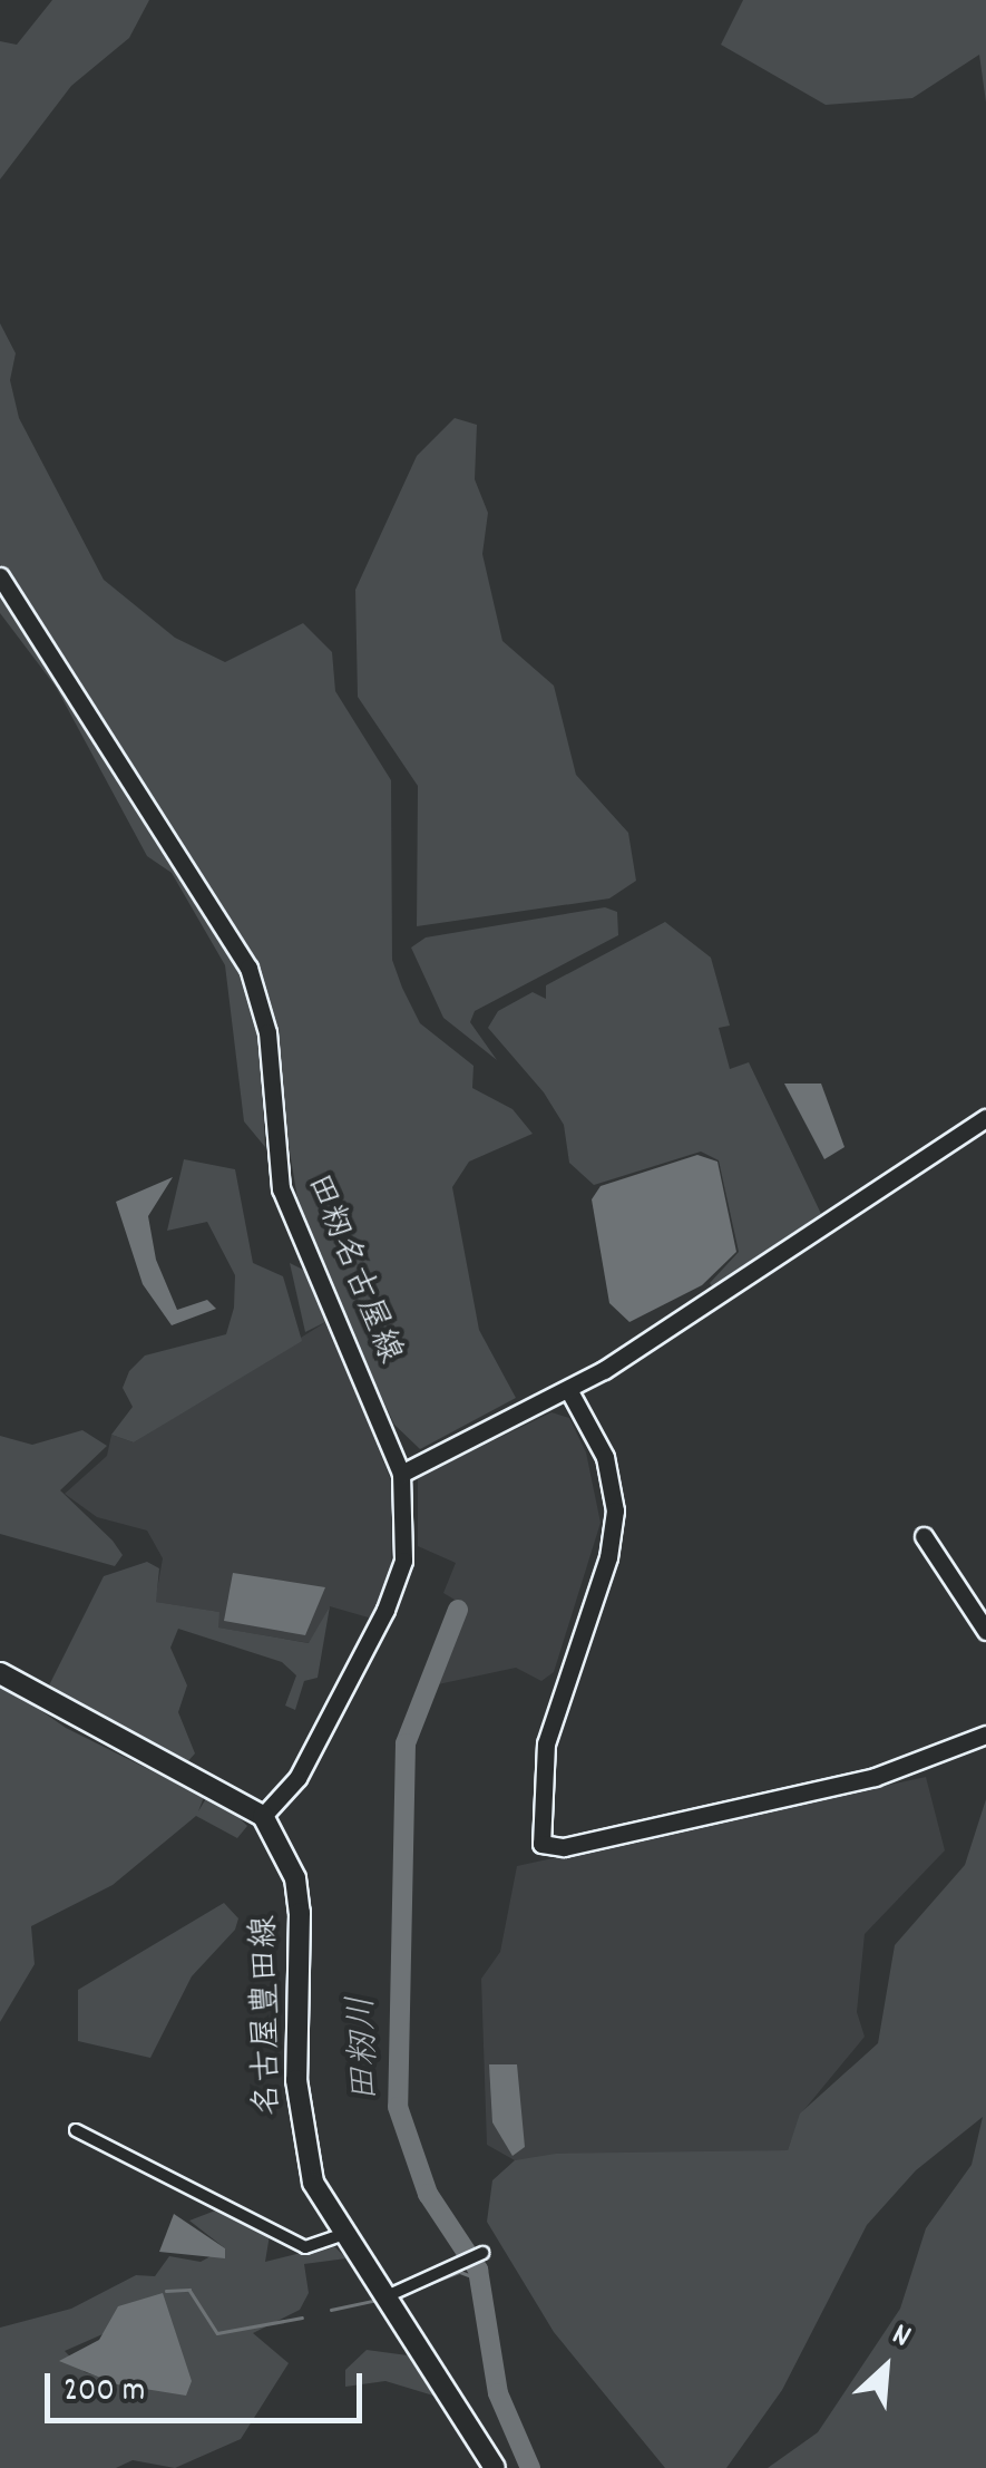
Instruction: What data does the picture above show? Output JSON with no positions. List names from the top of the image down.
{
  "streets": {
    "main road": ["名古屋豊田線"],
    "street": ["田籾名古屋線"]
  },
  "crossings": [
    ["田籾名古屋線", "名古屋豊田線"]
  ],
  "water": ["田籾川"],
  "scale_bar": "200 m",
  "north": "top right"
}
